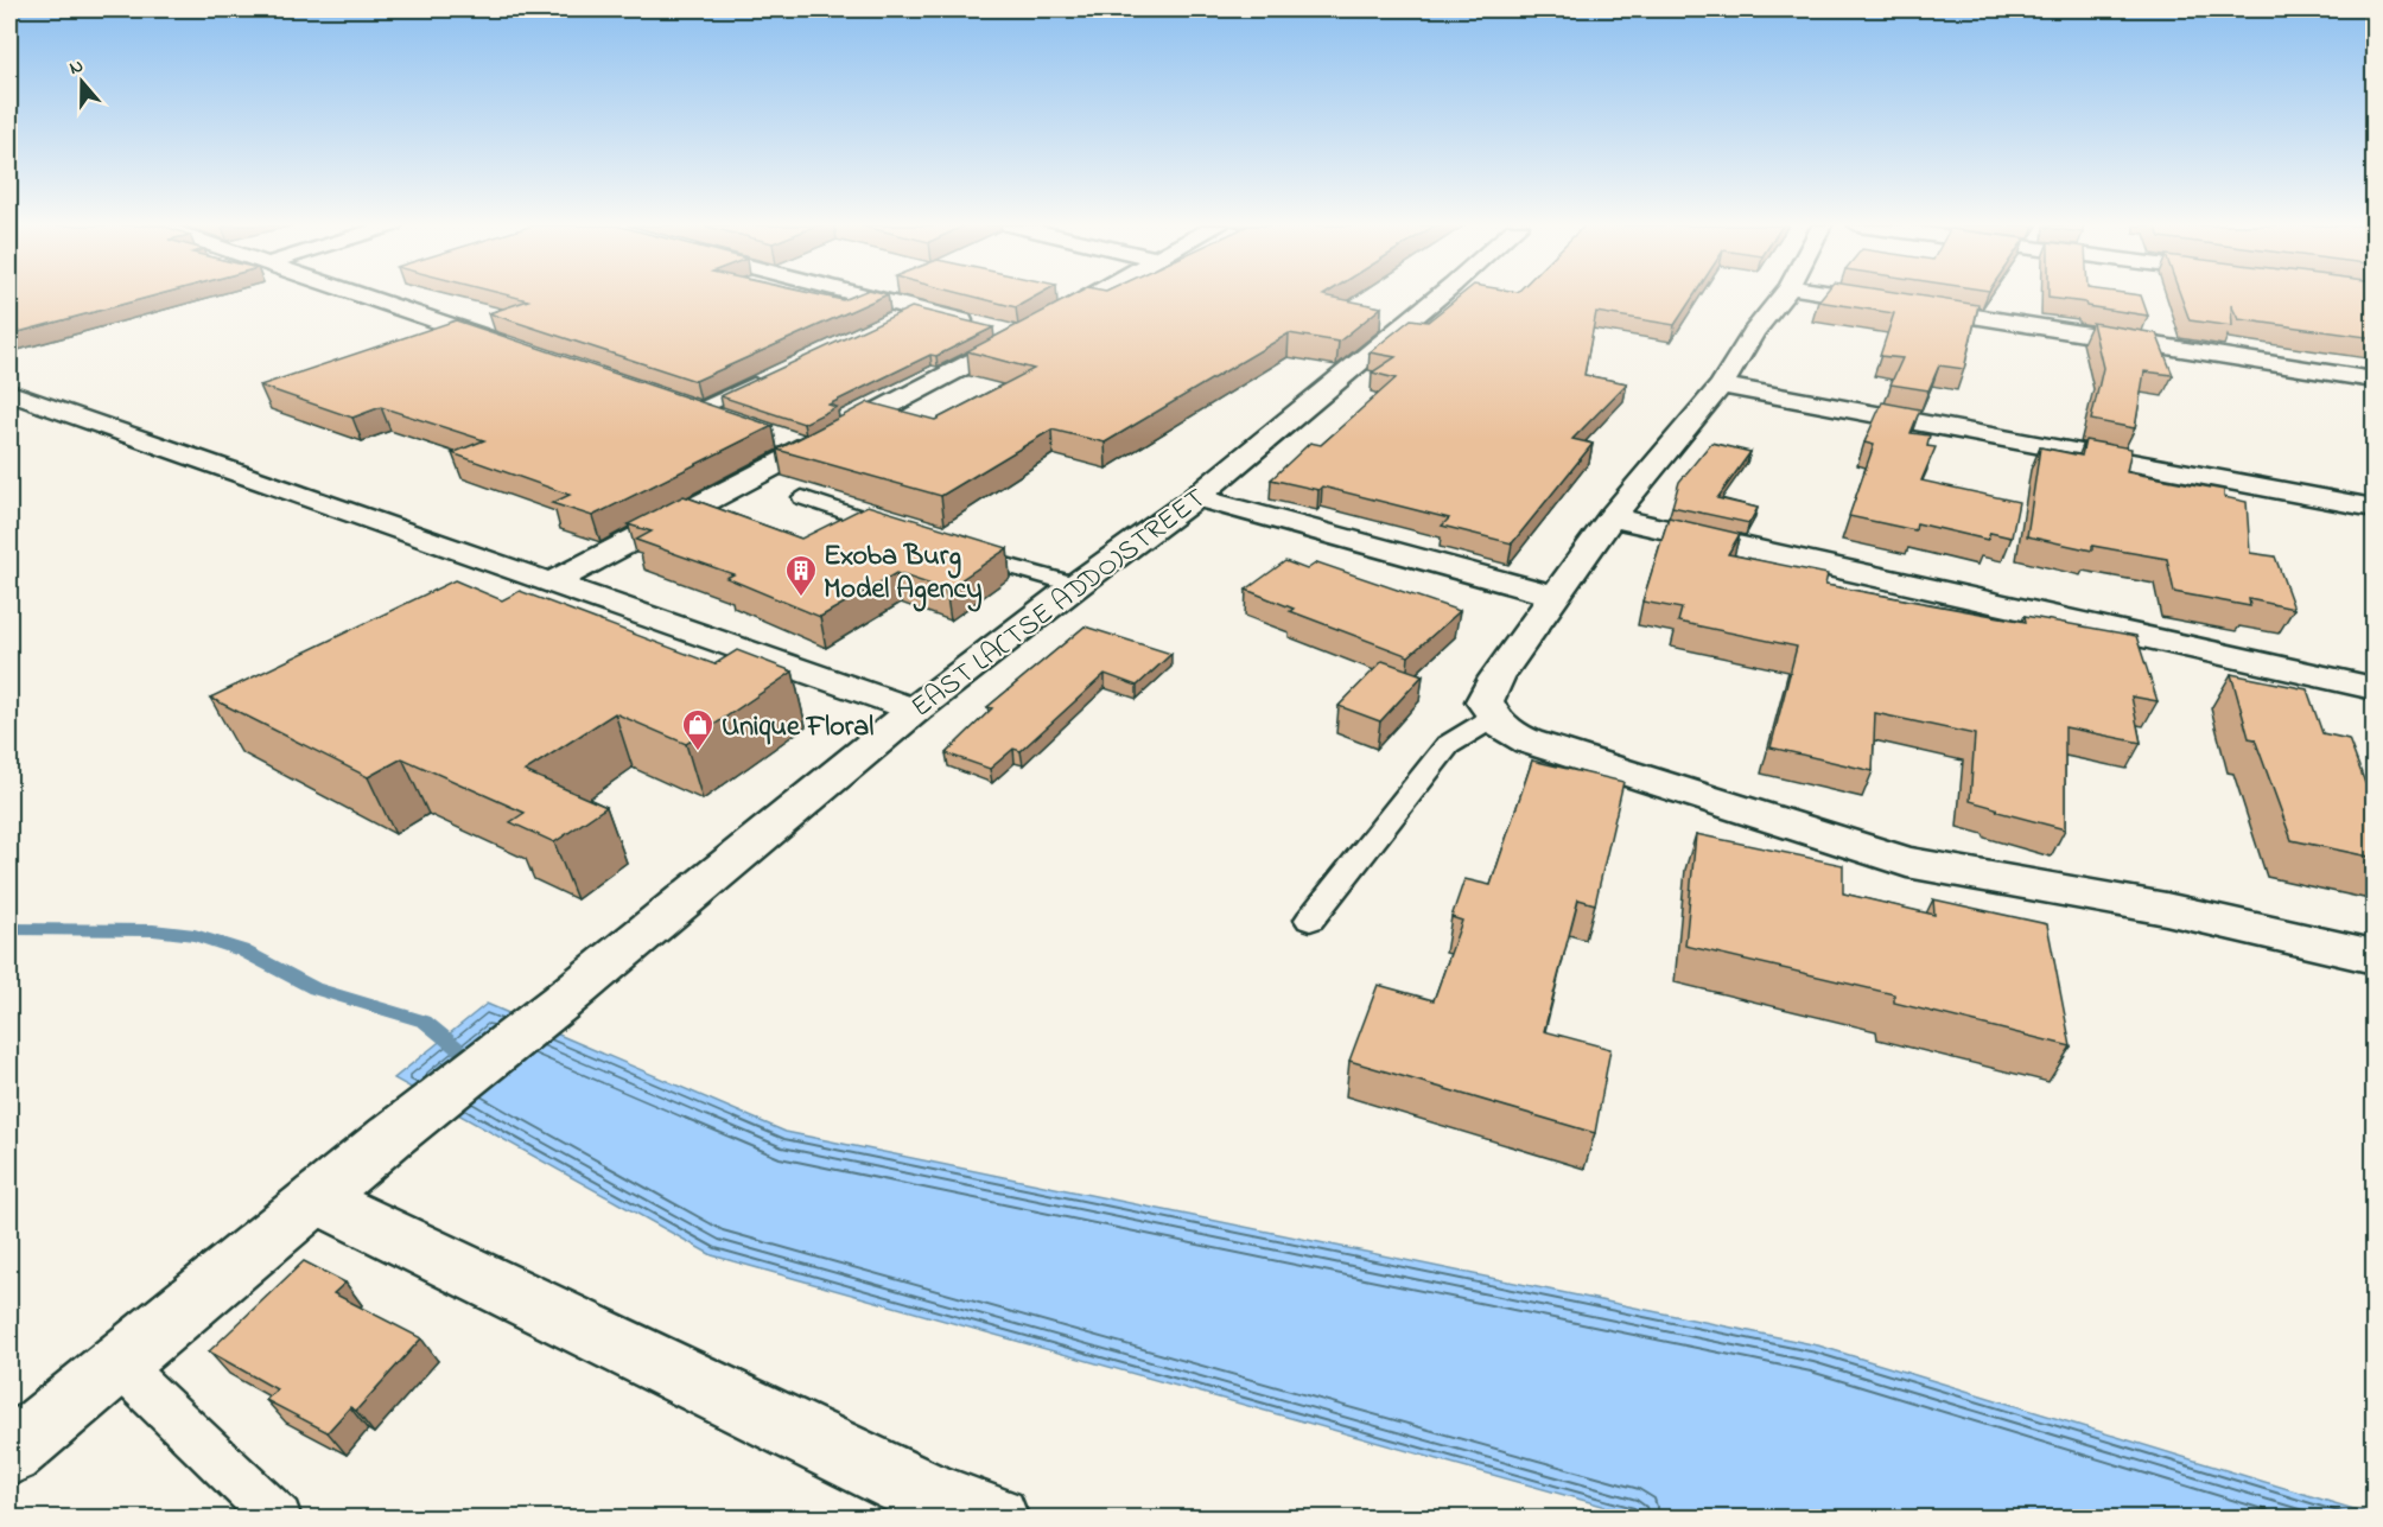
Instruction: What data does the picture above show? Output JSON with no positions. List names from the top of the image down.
{
  "streets": {
    "street": ["EAST LA(TSE ADDO)STREET"]
  },
  "places": {
    "building": ["Exoba Burg Model Agency"],
    "shop": ["Unique Floral"]
  },
  "north": "top"
}
